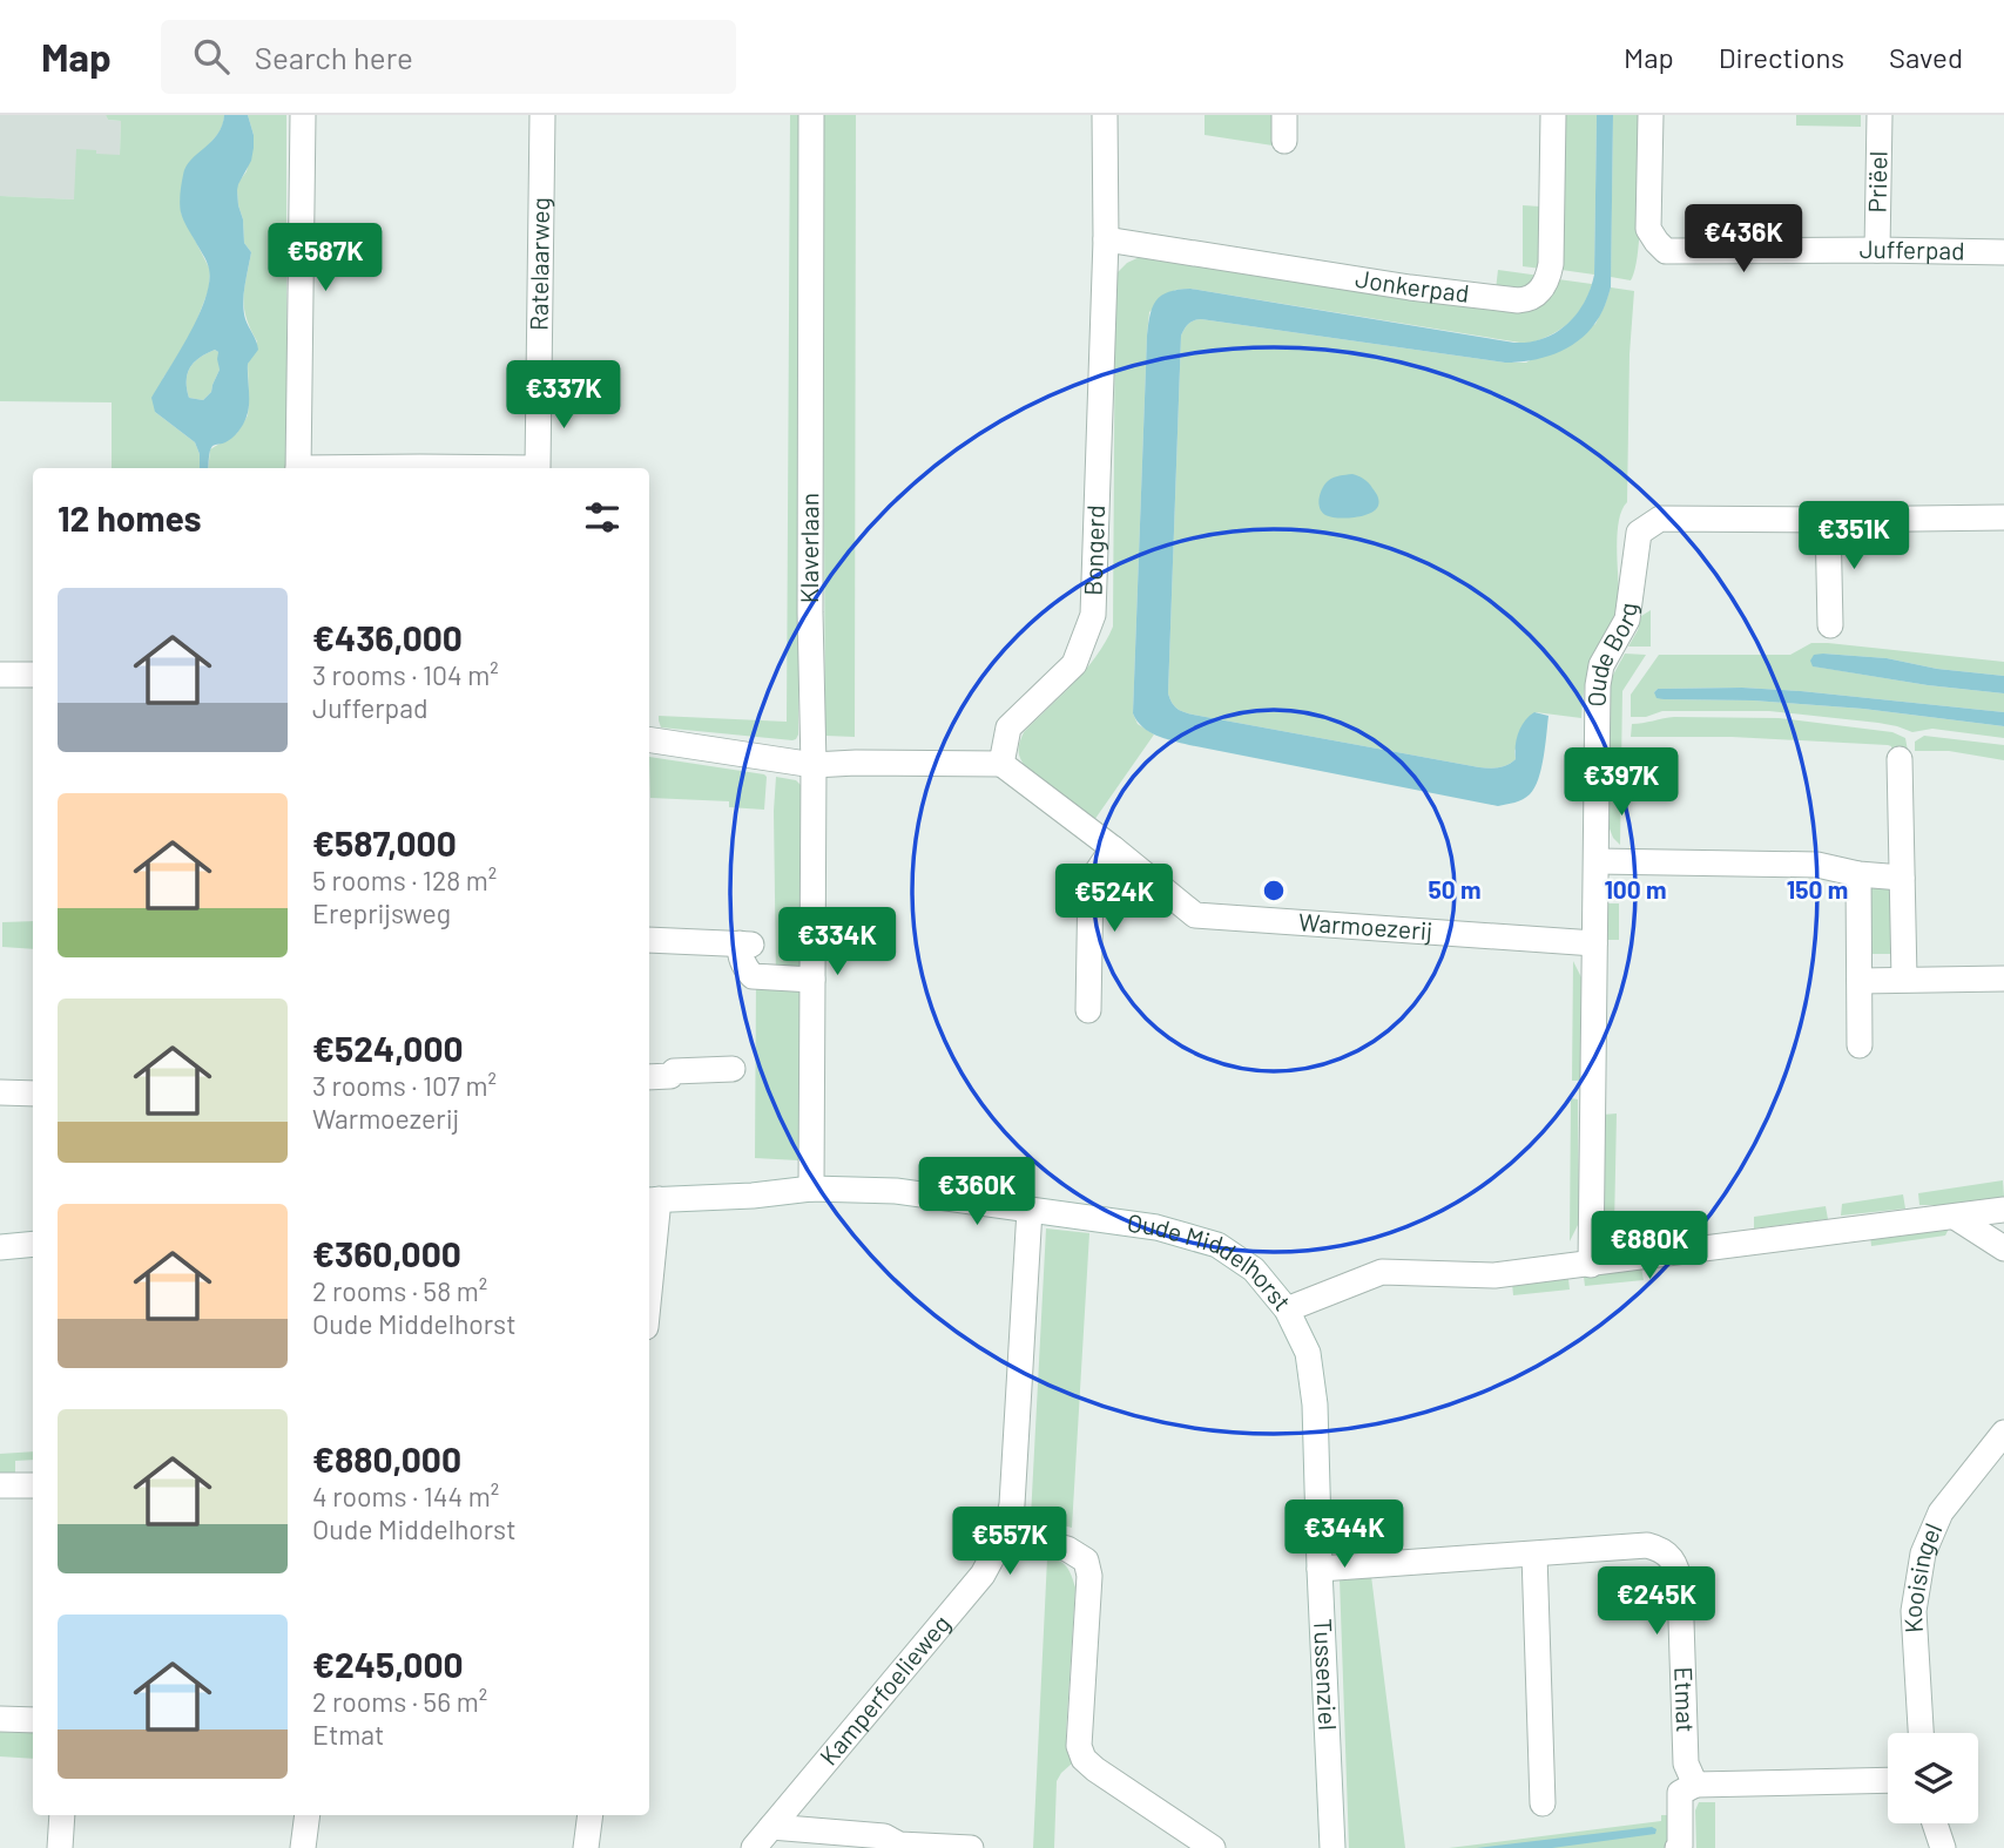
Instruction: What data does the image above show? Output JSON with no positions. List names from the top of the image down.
{
  "streets": {
    "street": [
      "Priëel",
      "Jufferpad",
      "Ratelaarweg",
      "Jonkerpad",
      "Klaverlaan",
      "Bongerd",
      "Oude Borg",
      "Warmoezerij",
      "Oude Middelhorst",
      "Kooisingel",
      "Tussenziel",
      "Kamperfoelieweg",
      "Etmat"
    ]
  },
  "crossings": [
    ["Priëel", "Jufferpad"],
    ["Jonkerpad", "Bongerd"],
    ["Klaverlaan", "Oude Middelhorst"],
    ["Bongerd", "Warmoezerij"],
    ["Oude Borg", "Warmoezerij"],
    ["Oude Borg", "Oude Middelhorst"],
    ["Oude Middelhorst", "Tussenziel"],
    ["Oude Middelhorst", "Kamperfoelieweg"],
    ["Tussenziel", "Etmat"]
  ],
  "page": {
    "header": "Map",
    "search": "Search here",
    "nav": ["Map", "Directions", "Saved"],
    "price": [
      "€436K",
      "€587K",
      "€337K",
      "€351K",
      "€397K",
      "€524K",
      "€334K",
      "€360K",
      "€880K",
      "€344K",
      "€557K",
      "€245K"
    ],
    "heading": "12 homes",
    "list": [
      {
        "name": "€436,000",
        "note": "3 rooms · 104 m² · Jufferpad"
      },
      {
        "name": "€587,000",
        "note": "5 rooms · 128 m² · Ereprijsweg"
      },
      {
        "name": "€524,000",
        "note": "3 rooms · 107 m² · Warmoezerij"
      },
      {
        "name": "€360,000",
        "note": "2 rooms · 58 m² · Oude Middelhorst"
      },
      {
        "name": "€880,000",
        "note": "4 rooms · 144 m² · Oude Middelhorst"
      },
      {
        "name": "€245,000",
        "note": "2 rooms · 56 m² · Etmat"
      }
    ]
  },
  "rings": ["50 m", "100 m", "150 m"]
}
